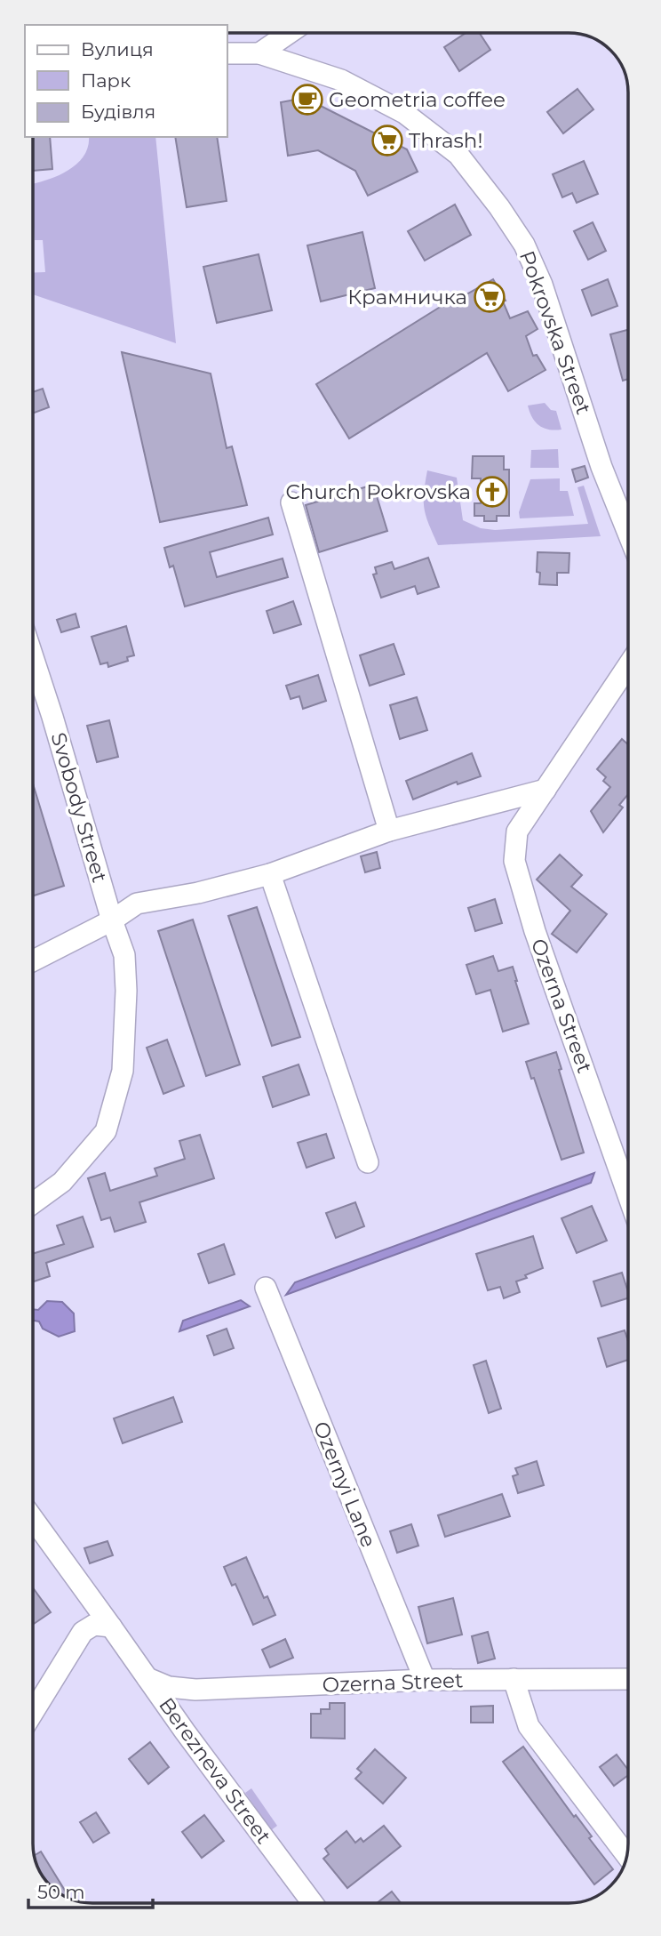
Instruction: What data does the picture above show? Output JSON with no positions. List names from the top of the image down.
{
  "streets": {
    "street": [
      "Pokrovska Street",
      "Svobody Street",
      "Ozerna Street",
      "Ozernyi Lane",
      "Berezneva Street"
    ]
  },
  "crossings": [
    ["Ozerna Street", "Ozernyi Lane"],
    ["Ozerna Street", "Berezneva Street"]
  ],
  "places": {
    "cafe": ["Geometria coffee"],
    "supermarket": ["Thrash!", "Крамничка"],
    "church": ["Church Pokrovska"]
  },
  "legend": ["Вулиця", "Парк", "Будівля"],
  "scale_bar": "50 m"
}
